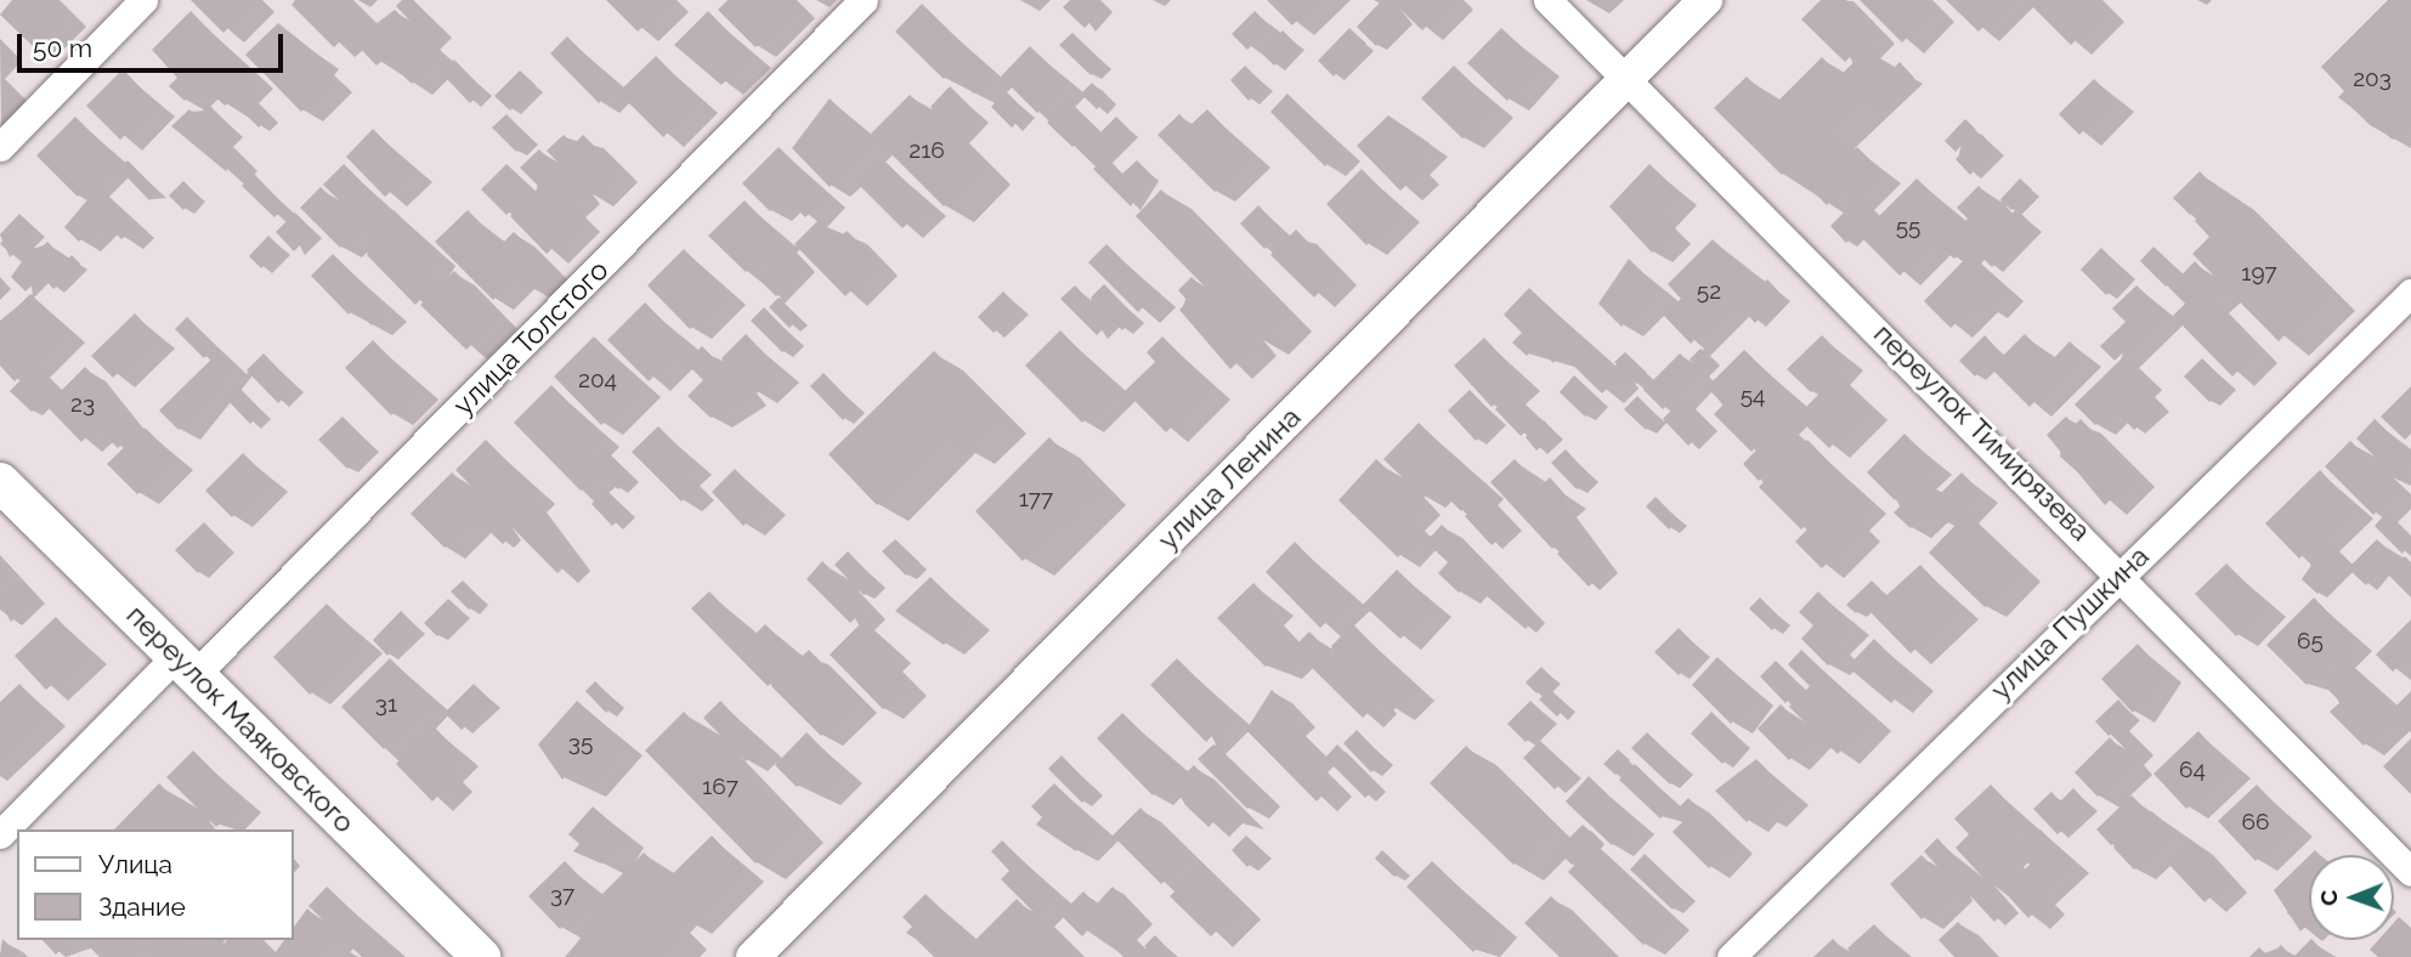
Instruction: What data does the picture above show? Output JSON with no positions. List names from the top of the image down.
{
  "streets": {
    "main road": ["переулок Маяковского"],
    "street": [
      "улица Толстого",
      "переулок Тимирязева",
      "улица Ленина",
      "улица Пушкина"
    ]
  },
  "crossings": [
    ["улица Толстого", "переулок Маяковского"],
    ["переулок Тимирязева", "улица Ленина"],
    ["переулок Тимирязева", "улица Пушкина"]
  ],
  "house_numbers": [
    "203",
    "216",
    "55",
    "197",
    "52",
    "204",
    "54",
    "23",
    "177",
    "65",
    "31",
    "35",
    "64",
    "167",
    "66",
    "37"
  ],
  "legend": ["Улица", "Здание"],
  "scale_bar": "50 m",
  "north": "left"
}
